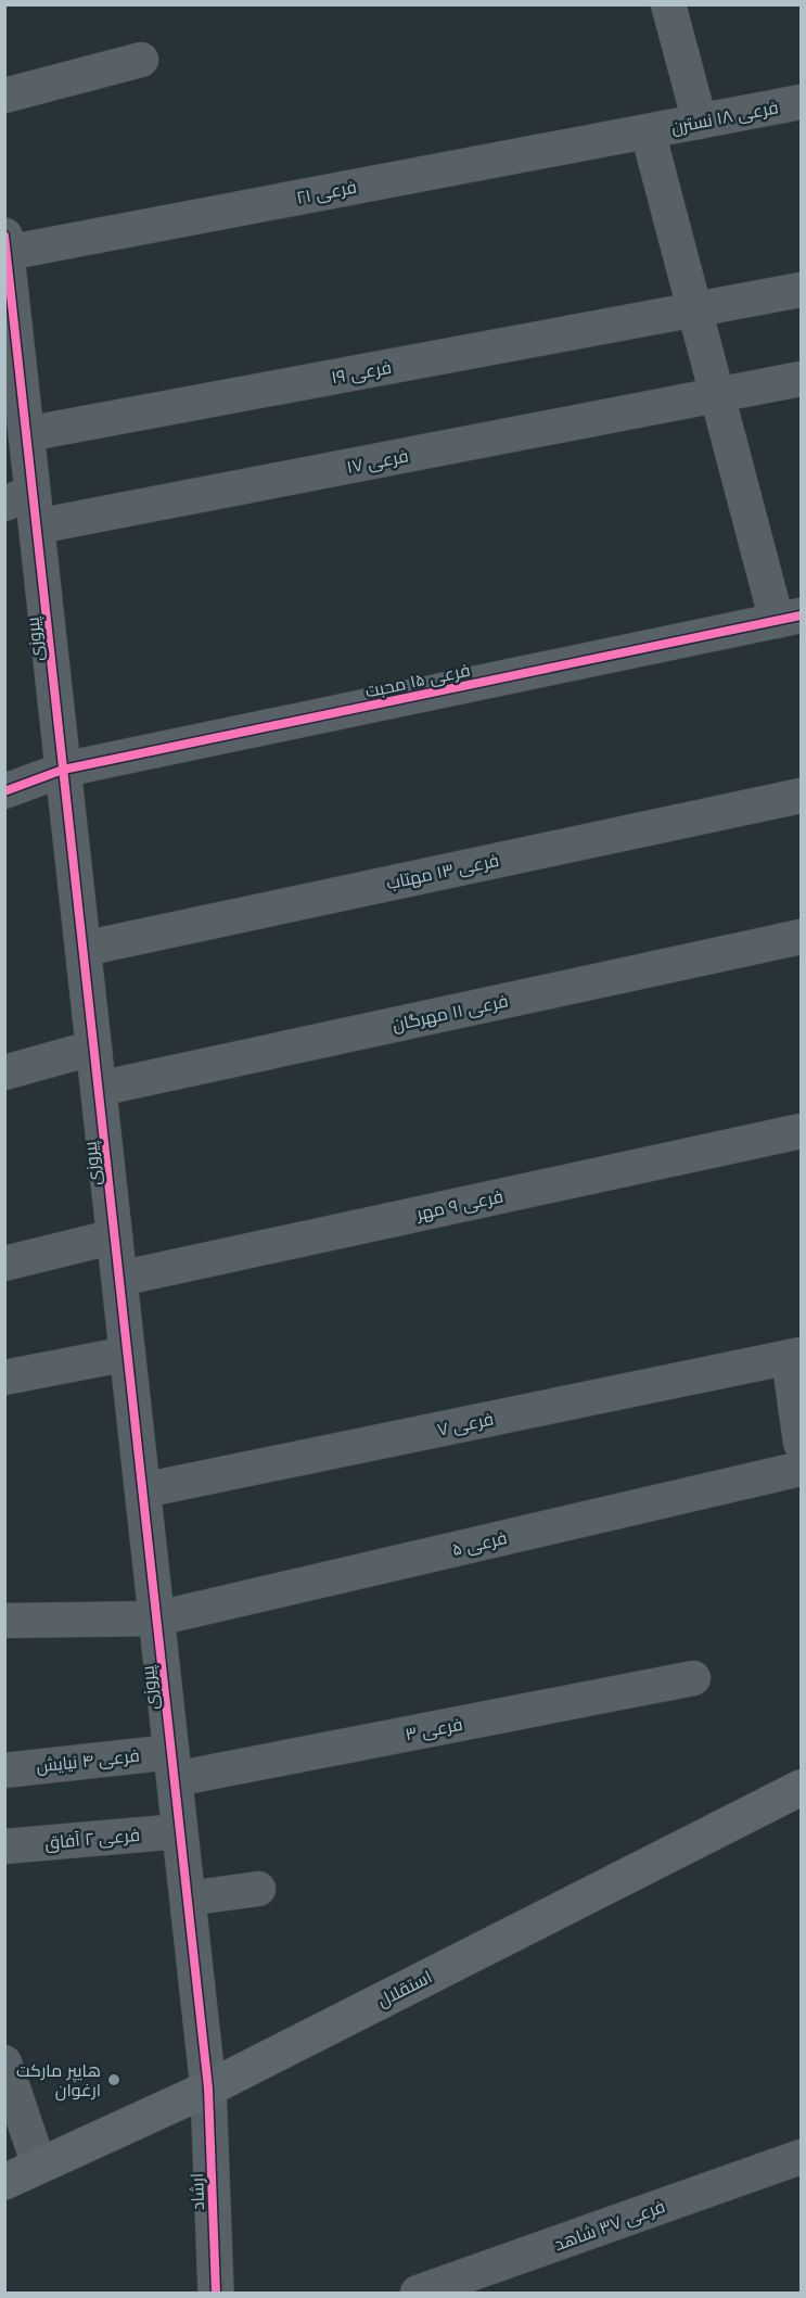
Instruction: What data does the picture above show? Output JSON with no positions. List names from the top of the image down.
{
  "streets": {
    "main road": ["استقلال"],
    "street": [
      "فرعی ۱۸ نسترن",
      "فرعی ۲۱",
      "فرعی ۱۹",
      "فرعی ۱۷",
      "پیروزی",
      "فرعی ۱۵ محبت",
      "فرعی ۱۳ مهتاب",
      "فرعی ۱۱ مهرگان",
      "فرعی ۹ مهر",
      "فرعی ۷",
      "فرعی ۵",
      "فرعی ۳",
      "فرعی ۴ نیایش",
      "فرعی ۲ آفاق",
      "ارشاد",
      "فرعی ۳۷ شاهد"
    ]
  },
  "crossings": [
    ["فرعی ۱۸ نسترن", "فرعی ۲۱"],
    ["فرعی ۲۱", "پیروزی"],
    ["فرعی ۱۹", "پیروزی"],
    ["فرعی ۱۷", "پیروزی"],
    ["پیروزی", "فرعی ۱۵ محبت"],
    ["پیروزی", "فرعی ۱۳ مهتاب"],
    ["پیروزی", "فرعی ۱۱ مهرگان"],
    ["پیروزی", "فرعی ۹ مهر"],
    ["پیروزی", "فرعی ۷"],
    ["پیروزی", "فرعی ۵"],
    ["پیروزی", "فرعی ۳"],
    ["پیروزی", "فرعی ۴ نیایش"],
    ["پیروزی", "فرعی ۲ آفاق"],
    ["پیروزی", "استقلال"],
    ["پیروزی", "ارشاد"],
    ["فرعی ۳", "فرعی ۴ نیایش"],
    ["استقلال", "ارشاد"]
  ],
  "places": ["هایپر مارکت ارغوان"]
}
